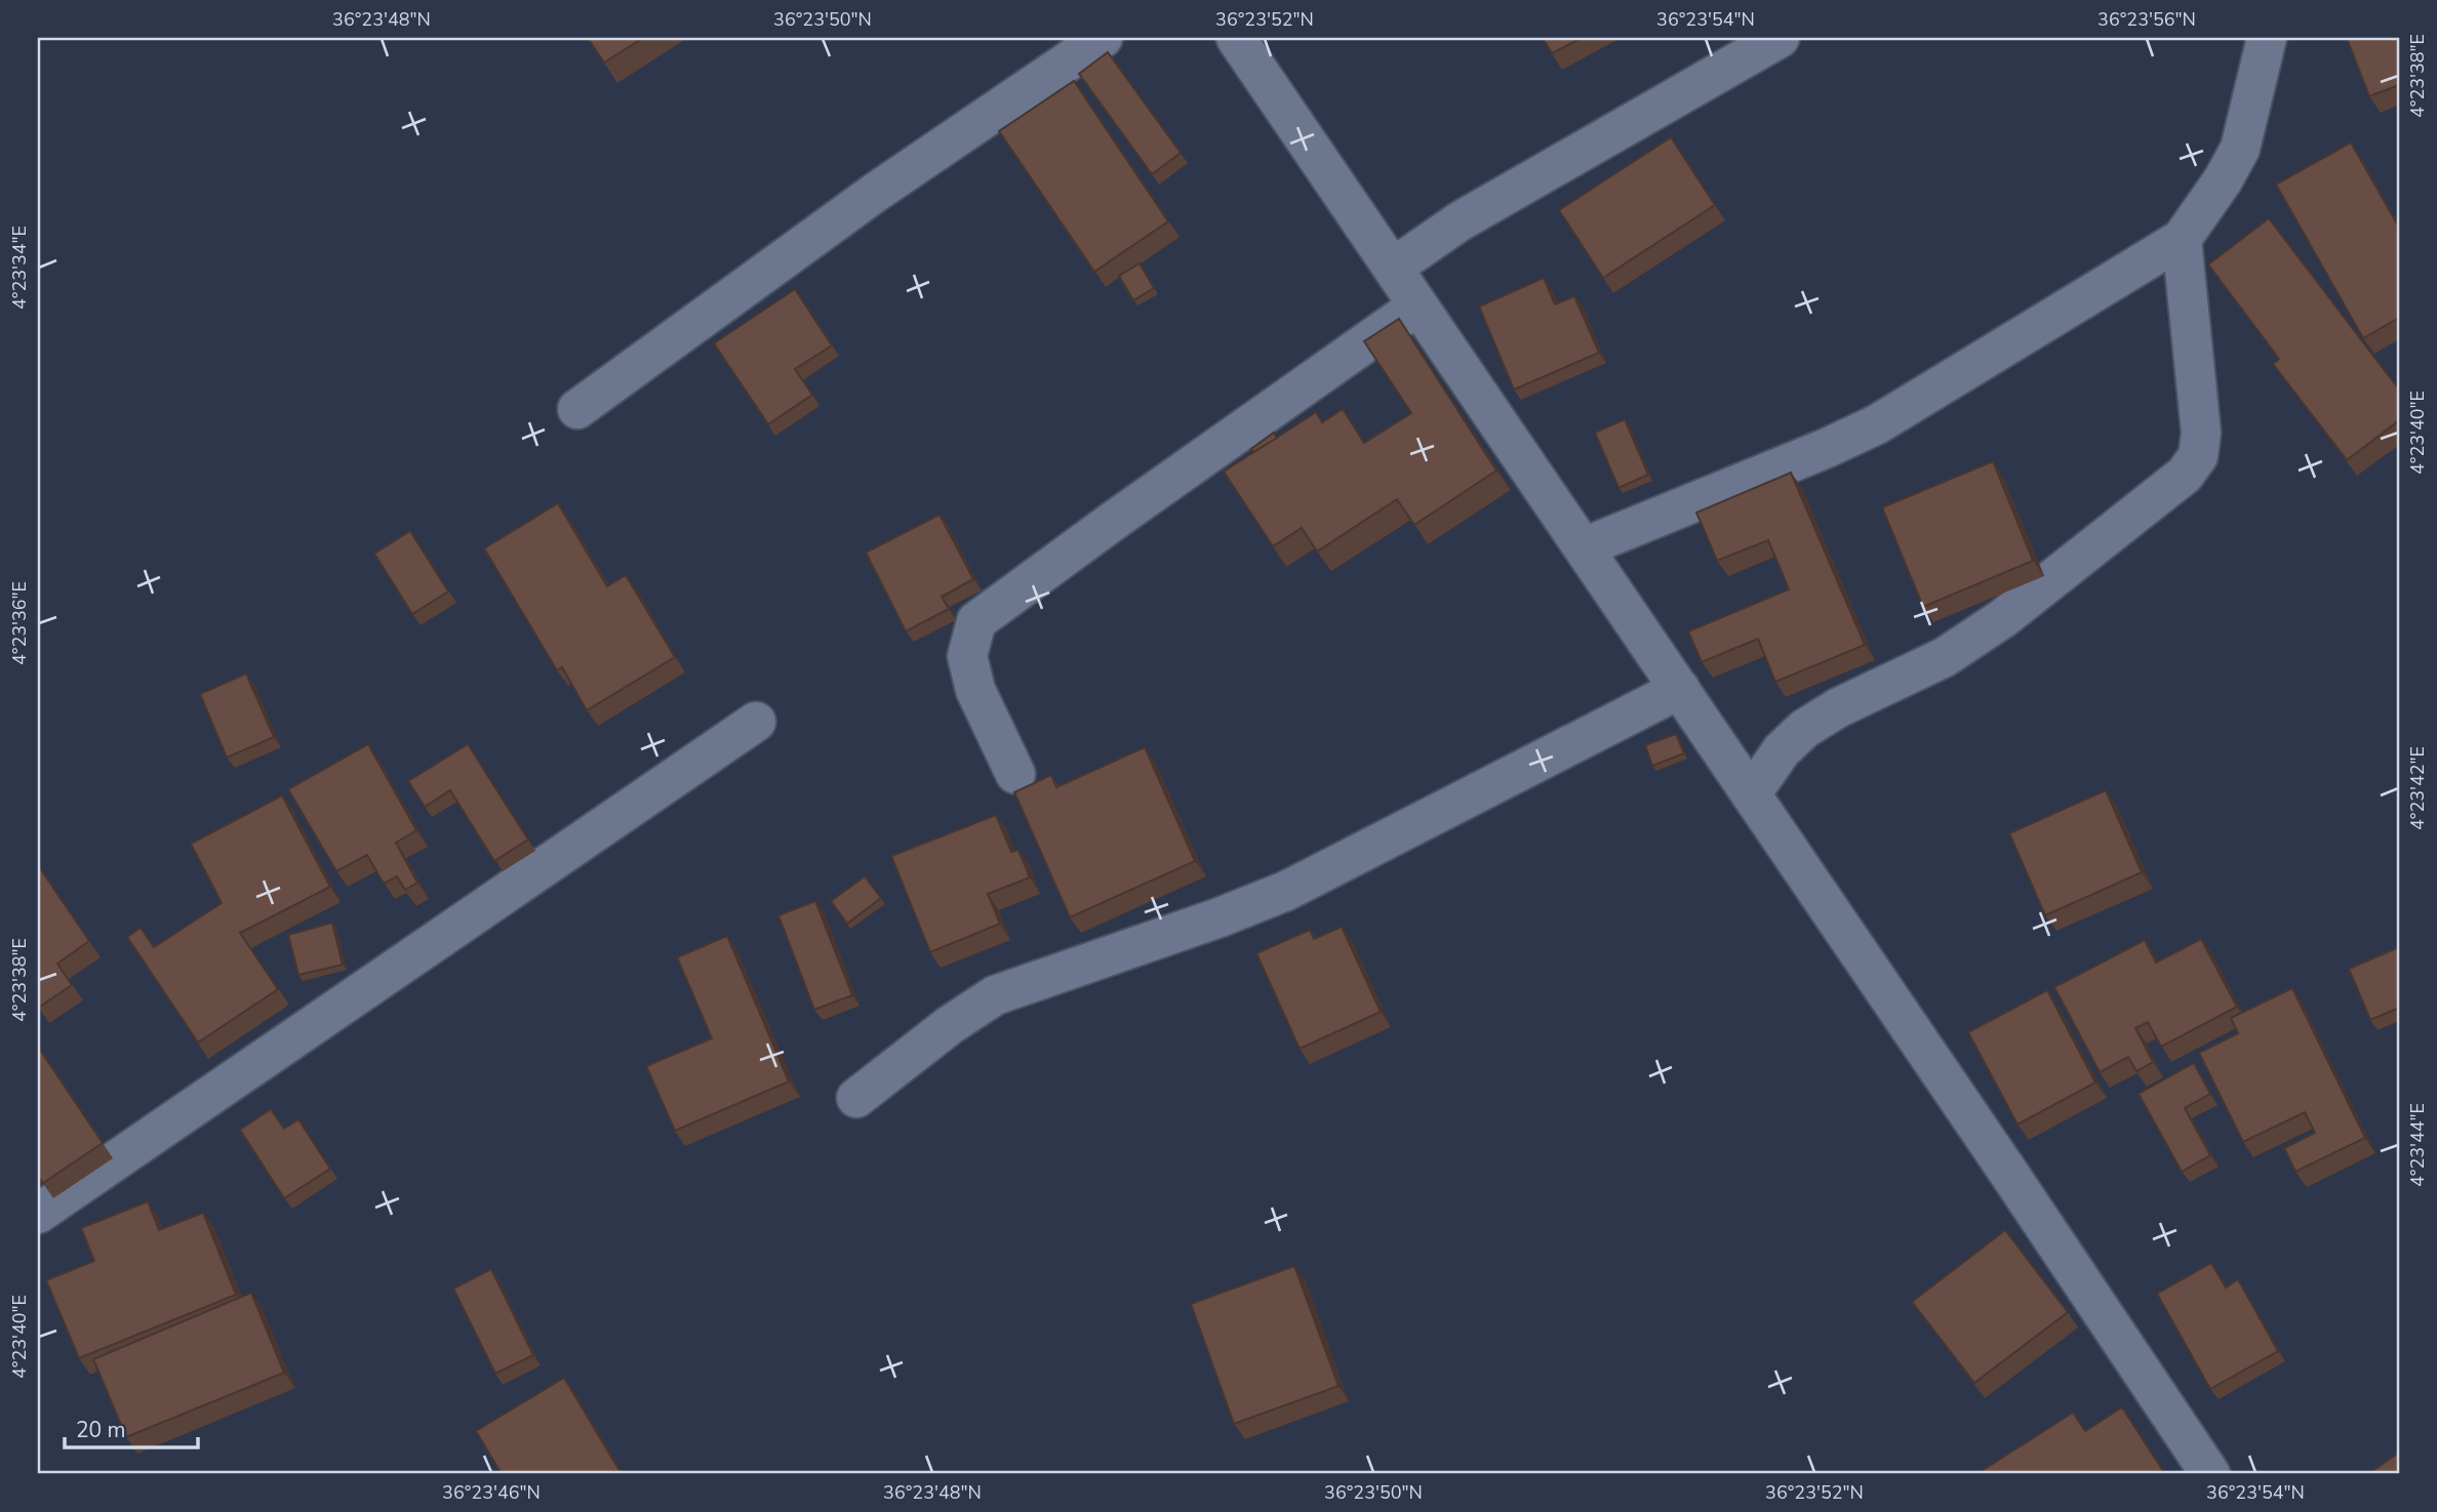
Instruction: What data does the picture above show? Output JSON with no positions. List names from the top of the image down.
{
  "scale_bar": "20 m",
  "coordinates": [
    "36°23'48\"N",
    "36°23'50\"N",
    "36°23'52\"N",
    "36°23'54\"N",
    "36°23'56\"N",
    "4°23'38\"E",
    "4°23'34\"E",
    "4°23'40\"E",
    "4°23'36\"E",
    "4°23'42\"E",
    "4°23'44\"E",
    "36°23'46\"N"
  ]
}
